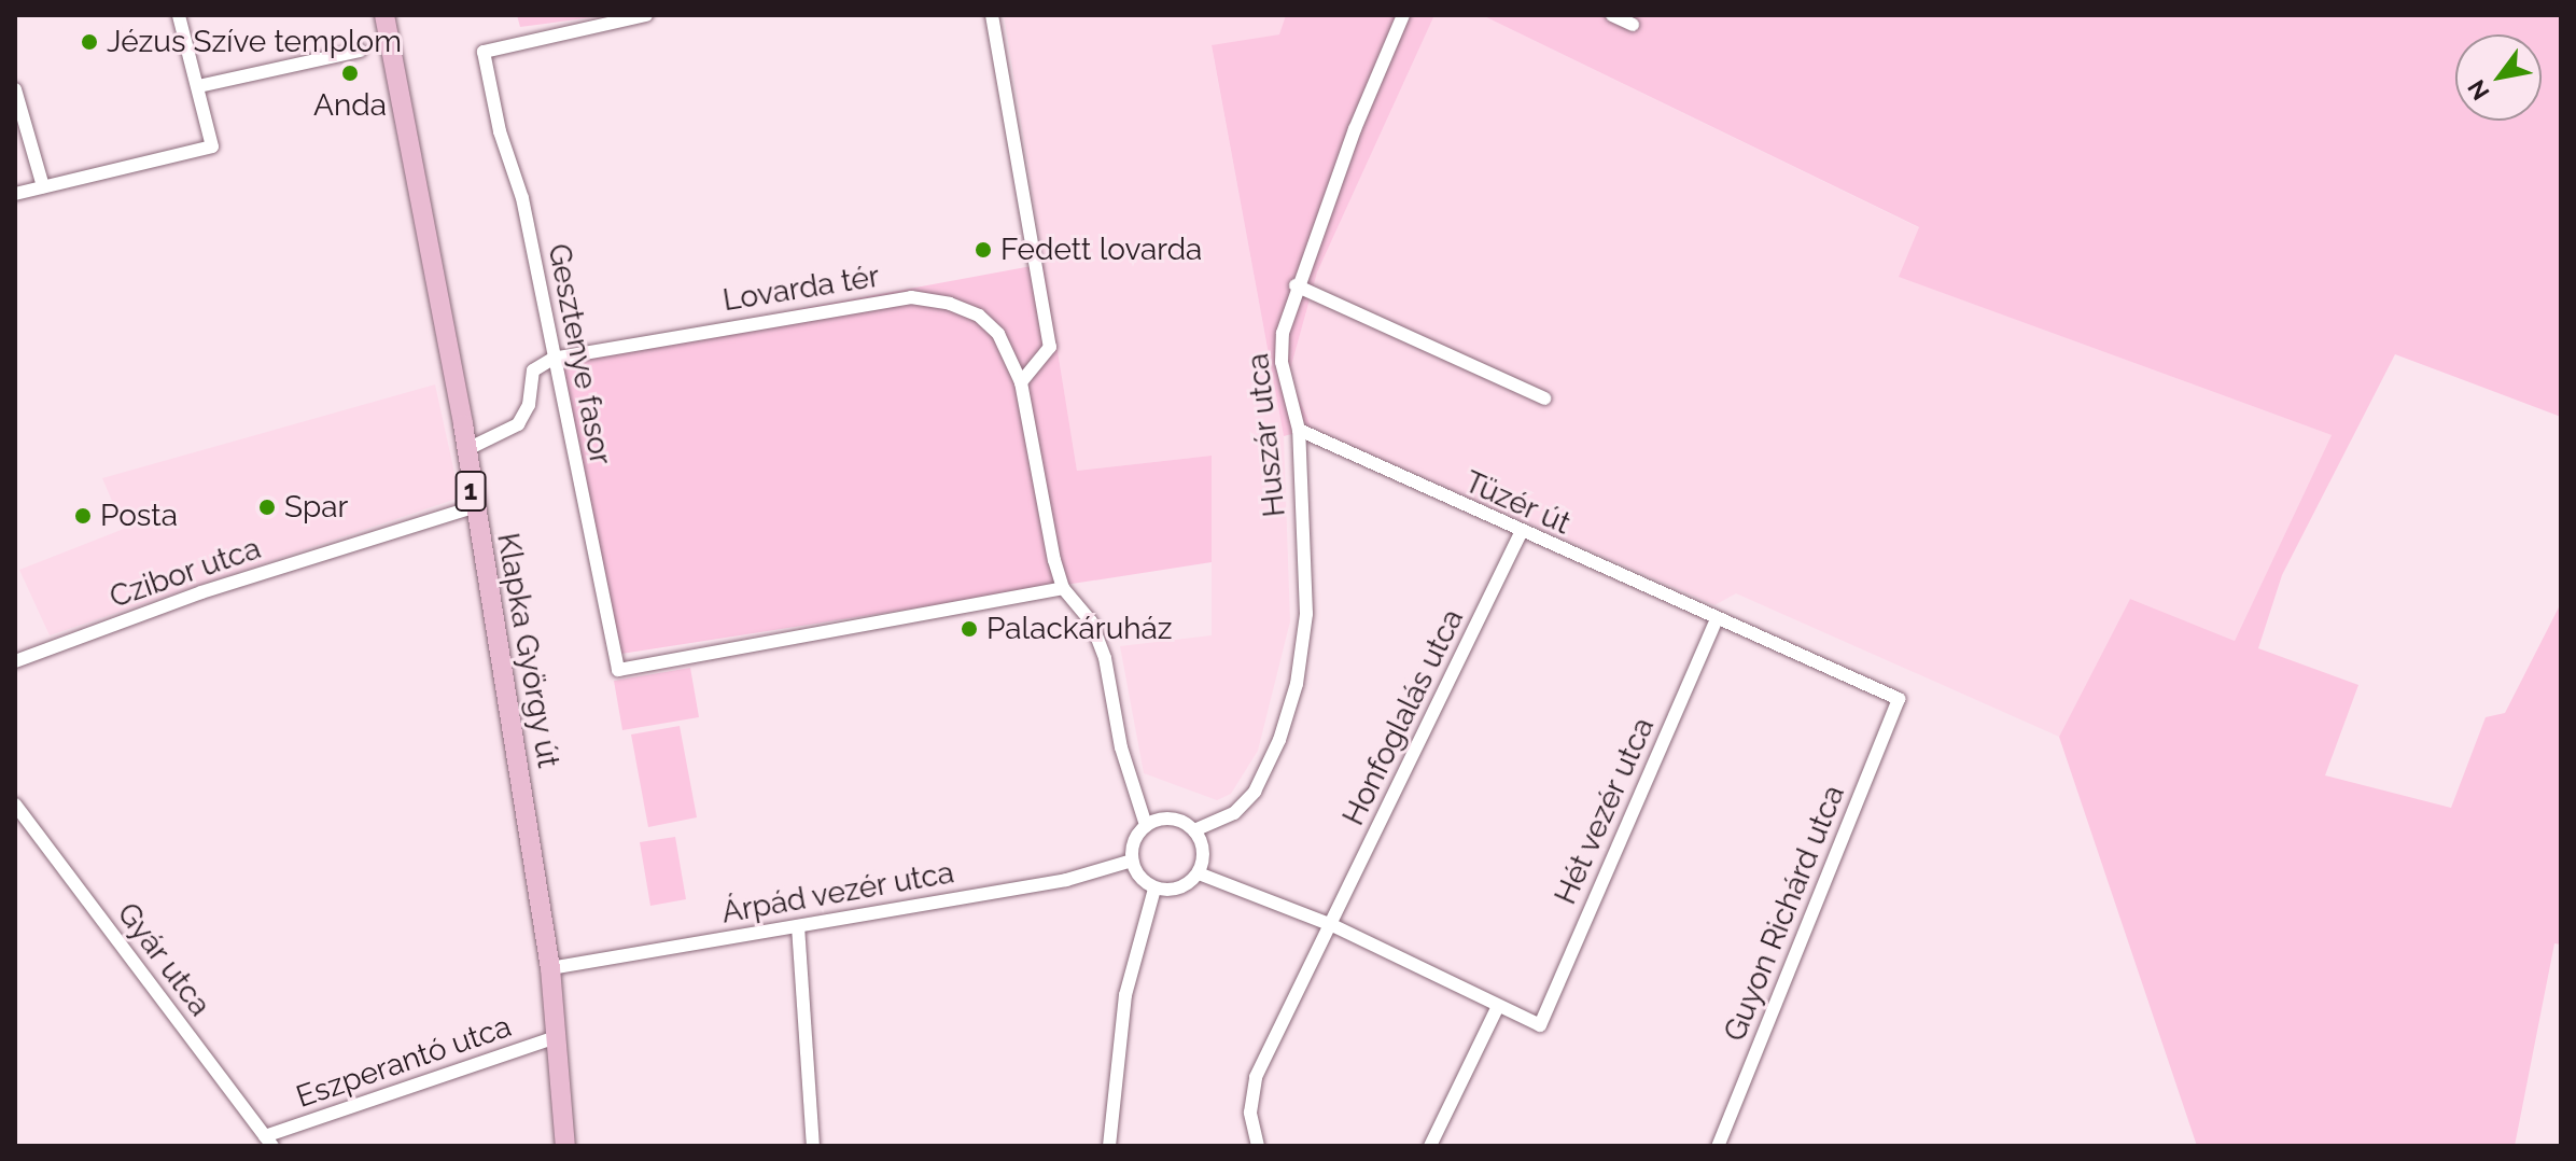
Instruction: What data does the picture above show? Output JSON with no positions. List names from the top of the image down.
{
  "streets": {
    "main road": ["1", "Klapka György út"],
    "street": [
      "Lovarda tér",
      "Gesztenye fasor",
      "Huszár utca",
      "Tüzér út",
      "Czibor utca",
      "Honfoglalás utca",
      "Hét vezér utca",
      "Árpád vezér utca",
      "Guyon Richárd utca",
      "Gyár utca",
      "Eszperantó utca"
    ]
  },
  "crossings": [
    ["Lovarda tér", "Gesztenye fasor"],
    ["Huszár utca", "Tüzér út"],
    ["Huszár utca", "Árpád vezér utca"],
    ["Tüzér út", "Honfoglalás utca"],
    ["Tüzér út", "Hét vezér utca"],
    ["Tüzér út", "Guyon Richárd utca"],
    ["Czibor utca", "Klapka György út"],
    ["Klapka György út", "Árpád vezér utca"],
    ["Klapka György út", "Eszperantó utca"],
    ["Gyár utca", "Eszperantó utca"]
  ],
  "places": [
    "Jézus Szíve templom",
    "Anda",
    "Fedett lovarda",
    "Spar",
    "Posta",
    "Palackáruház"
  ],
  "north": "bottom left"
}
